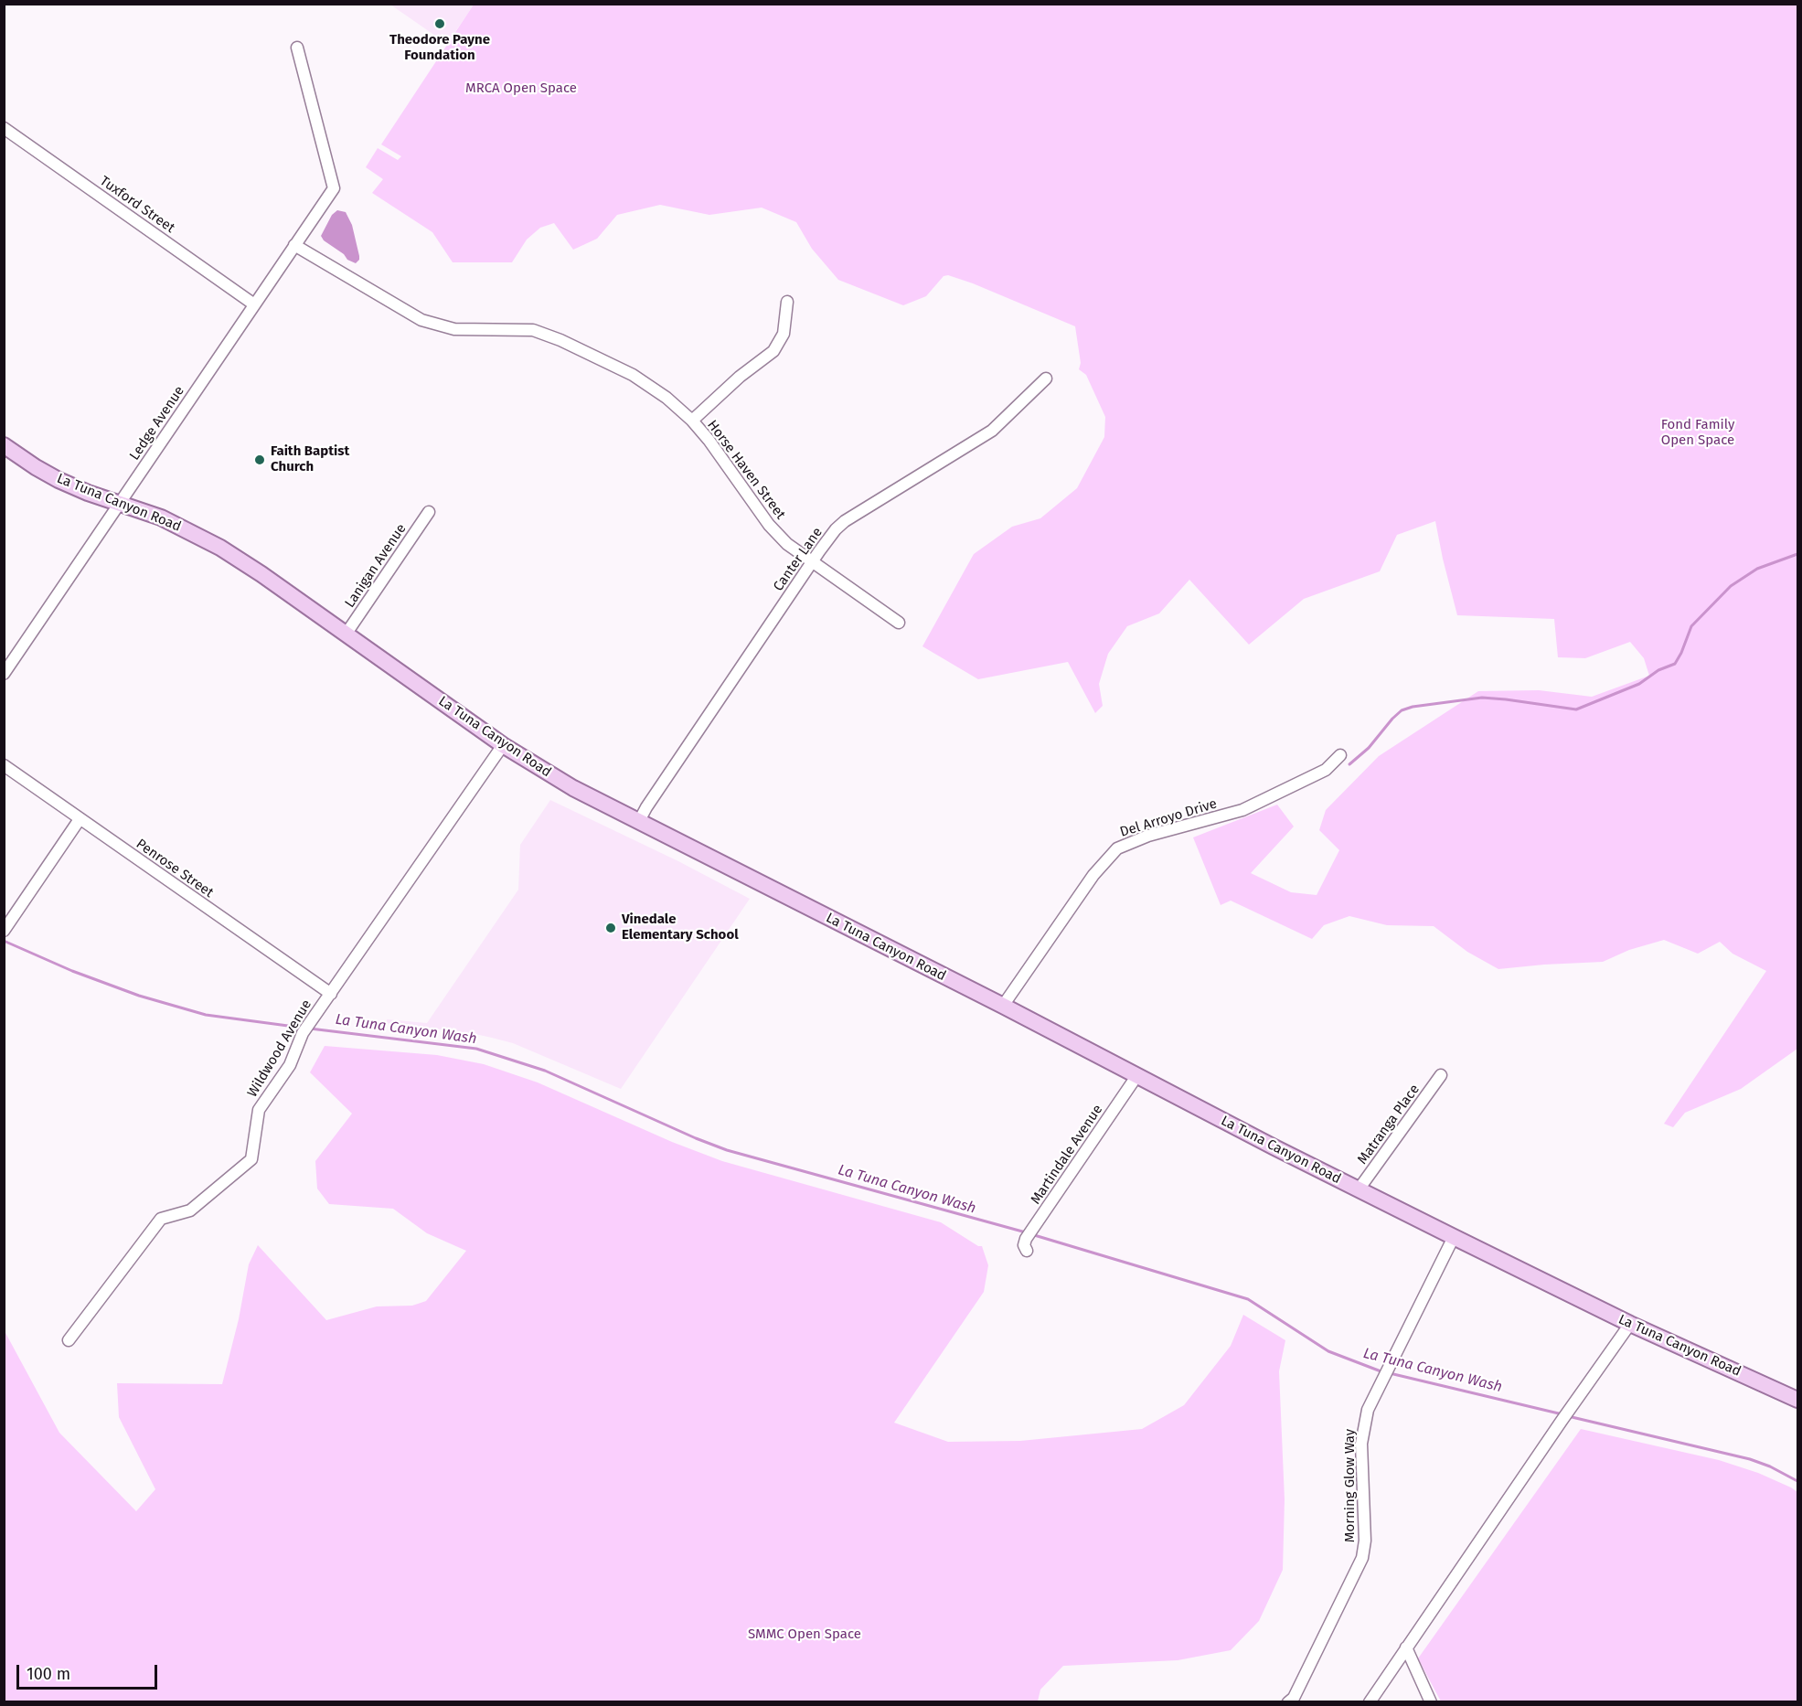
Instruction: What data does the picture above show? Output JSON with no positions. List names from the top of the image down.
{
  "streets": {
    "main road": ["La Tuna Canyon Road"],
    "street": [
      "Tuxford Street",
      "Ledge Avenue",
      "Horse Haven Street",
      "Canter Lane",
      "Lanigan Avenue",
      "Del Arroyo Drive",
      "Penrose Street",
      "Wildwood Avenue",
      "Matranga Place",
      "Martindale Avenue",
      "Morning Glow Way"
    ]
  },
  "crossings": [
    ["Tuxford Street", "Ledge Avenue"],
    ["Ledge Avenue", "Horse Haven Street"],
    ["Ledge Avenue", "La Tuna Canyon Road"],
    ["Horse Haven Street", "Canter Lane"],
    ["La Tuna Canyon Road", "Canter Lane"],
    ["La Tuna Canyon Road", "Lanigan Avenue"],
    ["La Tuna Canyon Road", "Del Arroyo Drive"],
    ["La Tuna Canyon Road", "Wildwood Avenue"],
    ["La Tuna Canyon Road", "Matranga Place"],
    ["La Tuna Canyon Road", "Martindale Avenue"],
    ["La Tuna Canyon Road", "Morning Glow Way"],
    ["Penrose Street", "Wildwood Avenue"]
  ],
  "water": ["La Tuna Canyon Wash"],
  "parks": ["MRCA Open Space", "Fond Family Open Space", "SMMC Open Space"],
  "places": ["Theodore Payne Foundation", "Faith Baptist Church", "Vinedale Elementary School"],
  "scale_bar": "100 m"
}
